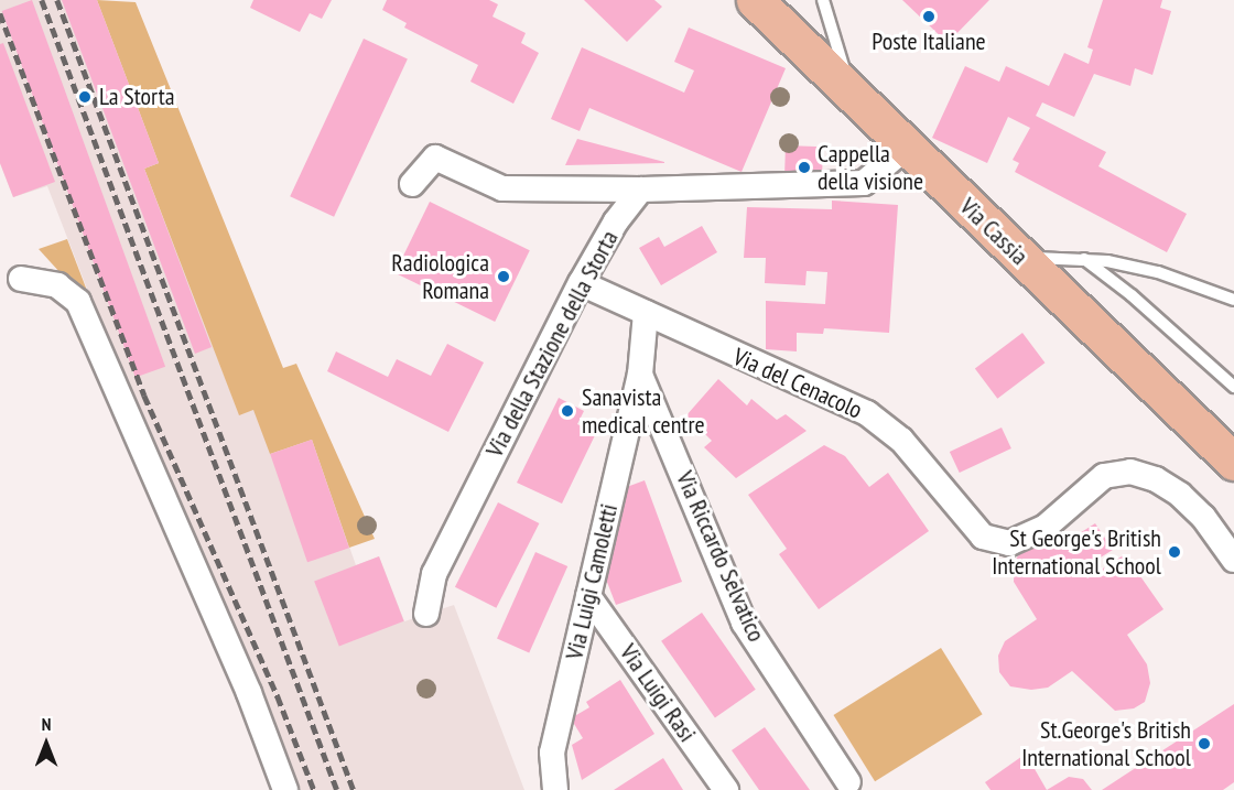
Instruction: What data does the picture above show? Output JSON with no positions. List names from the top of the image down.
{
  "streets": {
    "main road": ["Via Cassia"],
    "street": [
      "Via della Stazione della Storta",
      "Via del Cenacolo",
      "Via Riccardo Selvatico",
      "Via Luigi Camoletti",
      "Via Luigi Rasi"
    ]
  },
  "crossings": [
    ["Via della Stazione della Storta", "Via del Cenacolo"],
    ["Via del Cenacolo", "Via Riccardo Selvatico"],
    ["Via Riccardo Selvatico", "Via Luigi Camoletti"],
    ["Via Luigi Camoletti", "Via Luigi Rasi"]
  ],
  "places": [
    "Poste Italiane",
    "La Storta",
    "Cappella della visione",
    "Radiologica Romana",
    "Sanavista medical centre",
    "St George's British International School",
    "St.George's British International School"
  ],
  "north": "top"
}
